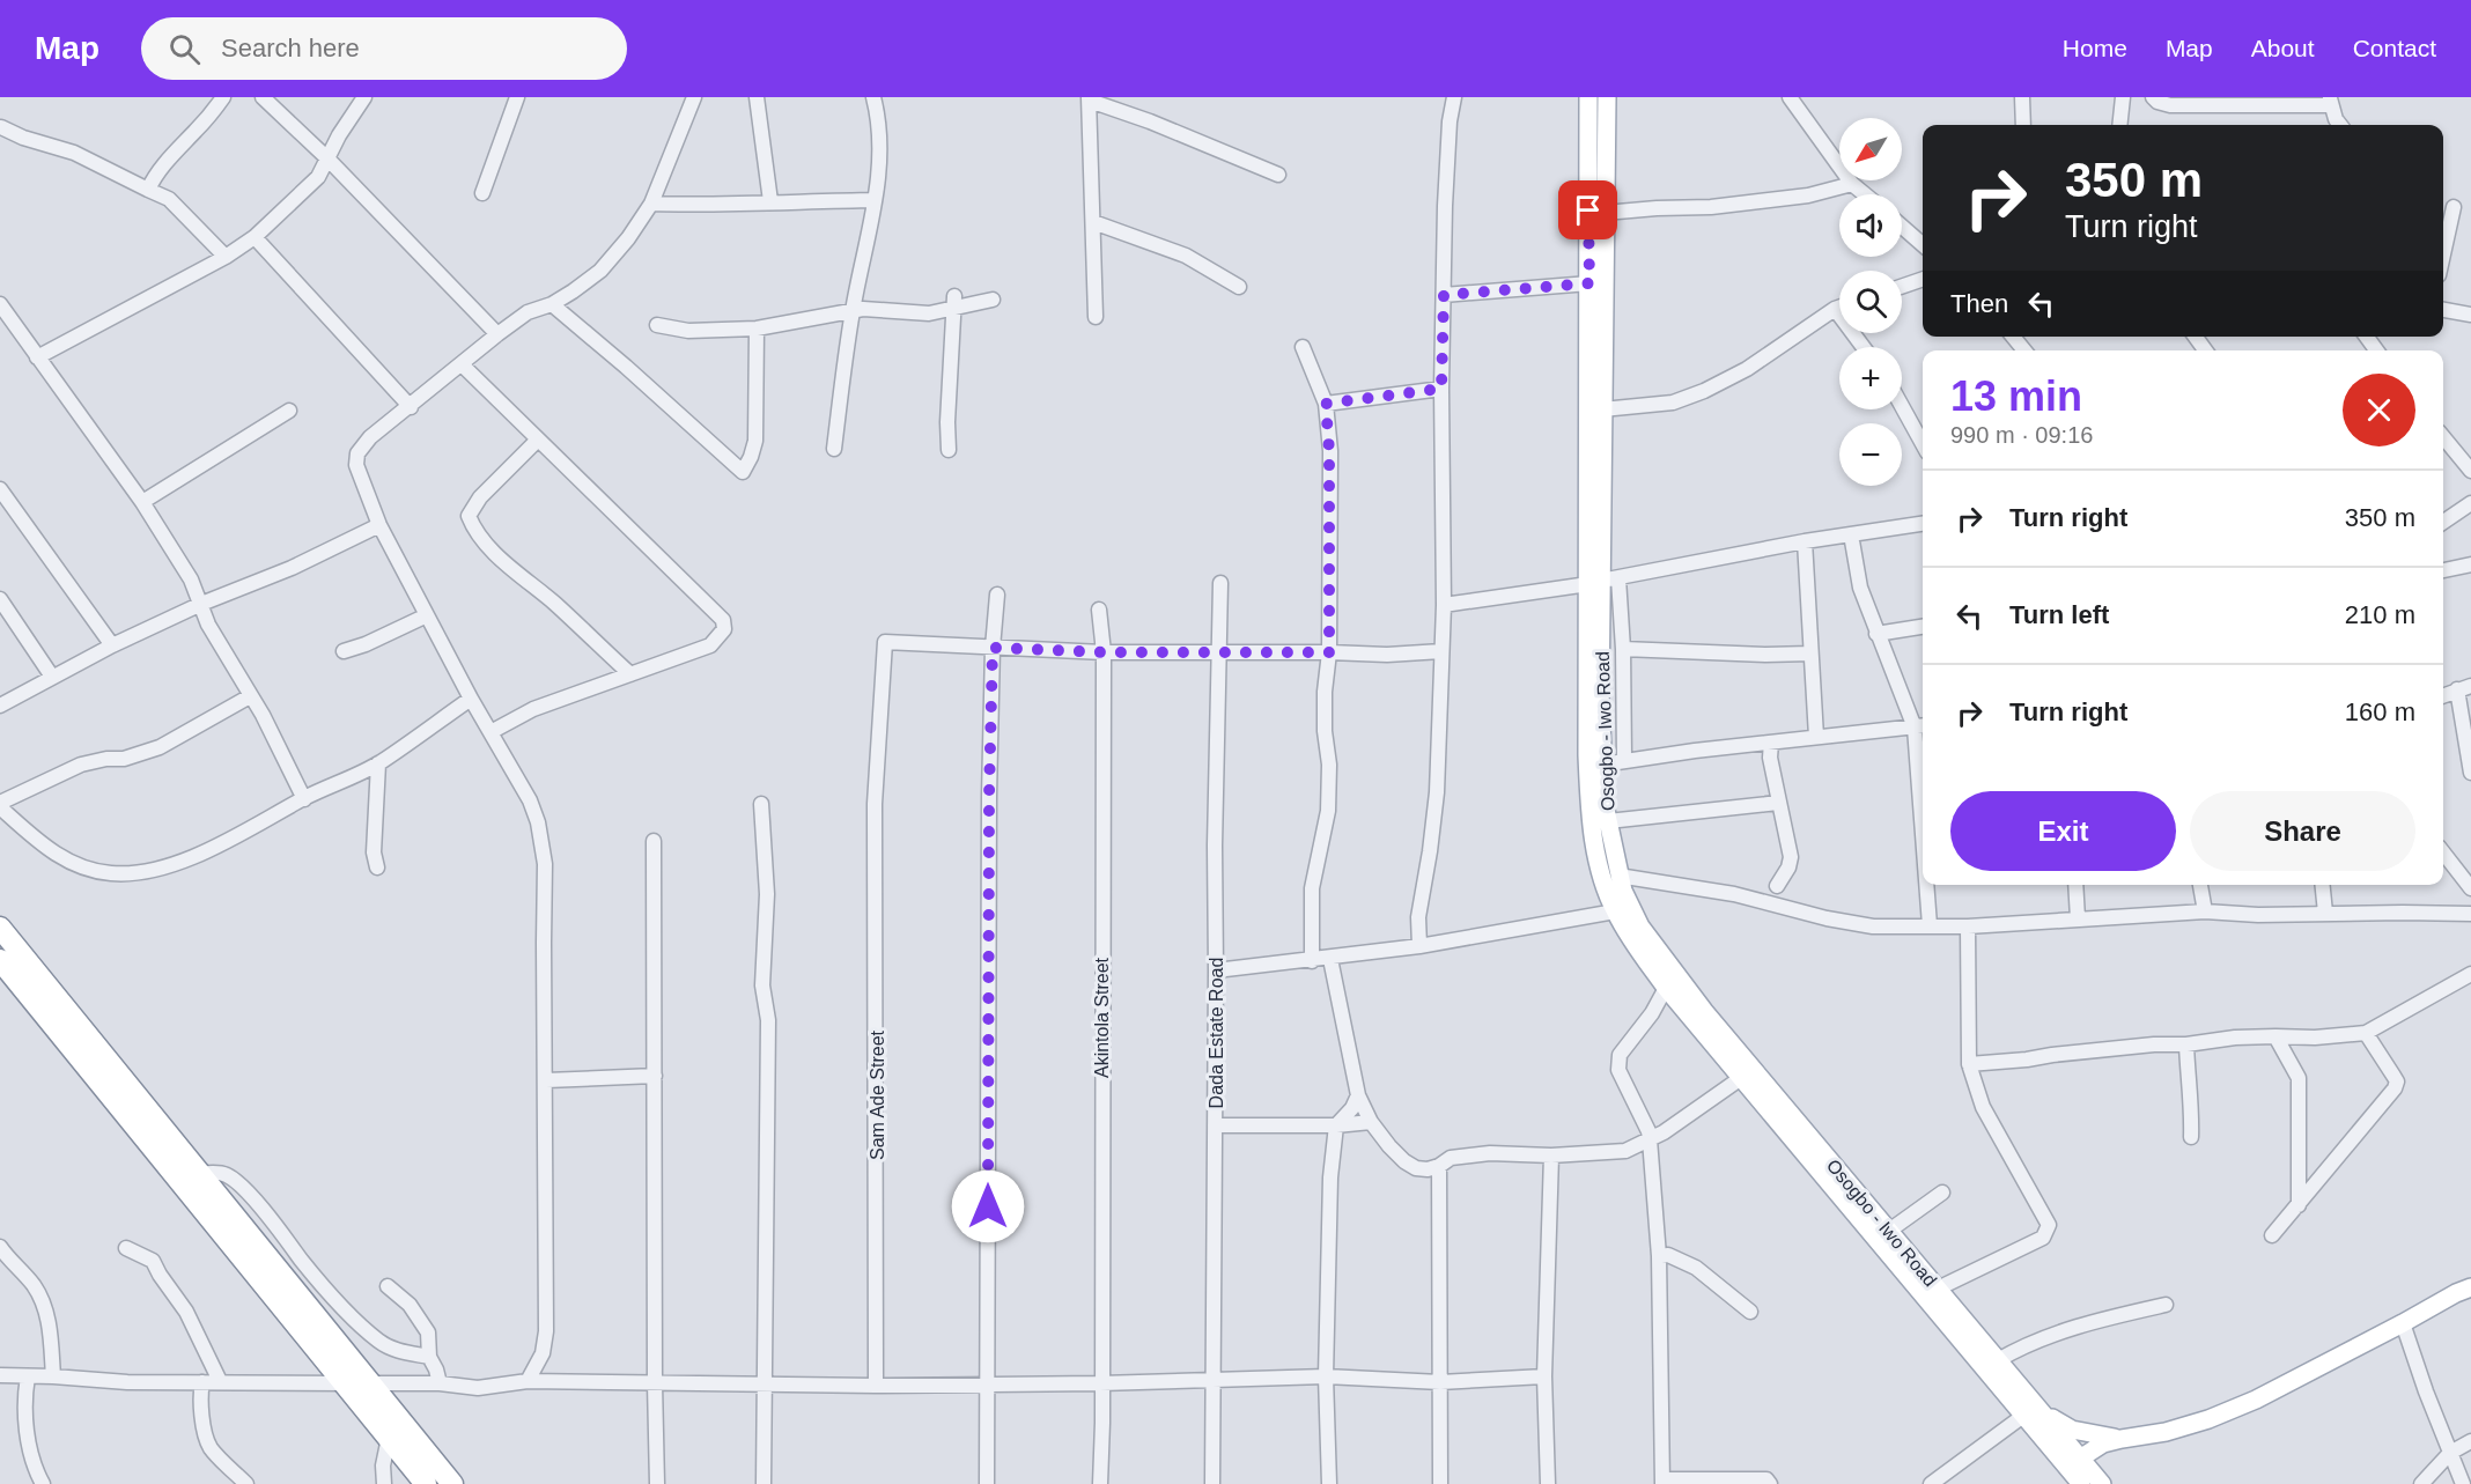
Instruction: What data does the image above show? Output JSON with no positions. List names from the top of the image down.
{
  "streets": {
    "main road": ["Osogbo - Iwo Road"],
    "street": ["Akintola Street", "Dada Estate Road", "Sam Ade Street"]
  },
  "north": "bottom left",
  "page": {
    "header": "Map",
    "search": "Search here",
    "nav": [
      "Home",
      "Map",
      "About",
      "Contact"
    ],
    "map_buttons": ["+", "−"],
    "turn": ["350 m", "Turn right"],
    "then": "Then",
    "heading": ["13 min", "990 m · 09:16"],
    "list": [
      {
        "name": "Turn right",
        "value": "350 m"
      },
      {
        "name": "Turn left",
        "value": "210 m"
      },
      {
        "name": "Turn right",
        "value": "160 m"
      }
    ],
    "buttons": ["Exit", "Share"]
  }
}
